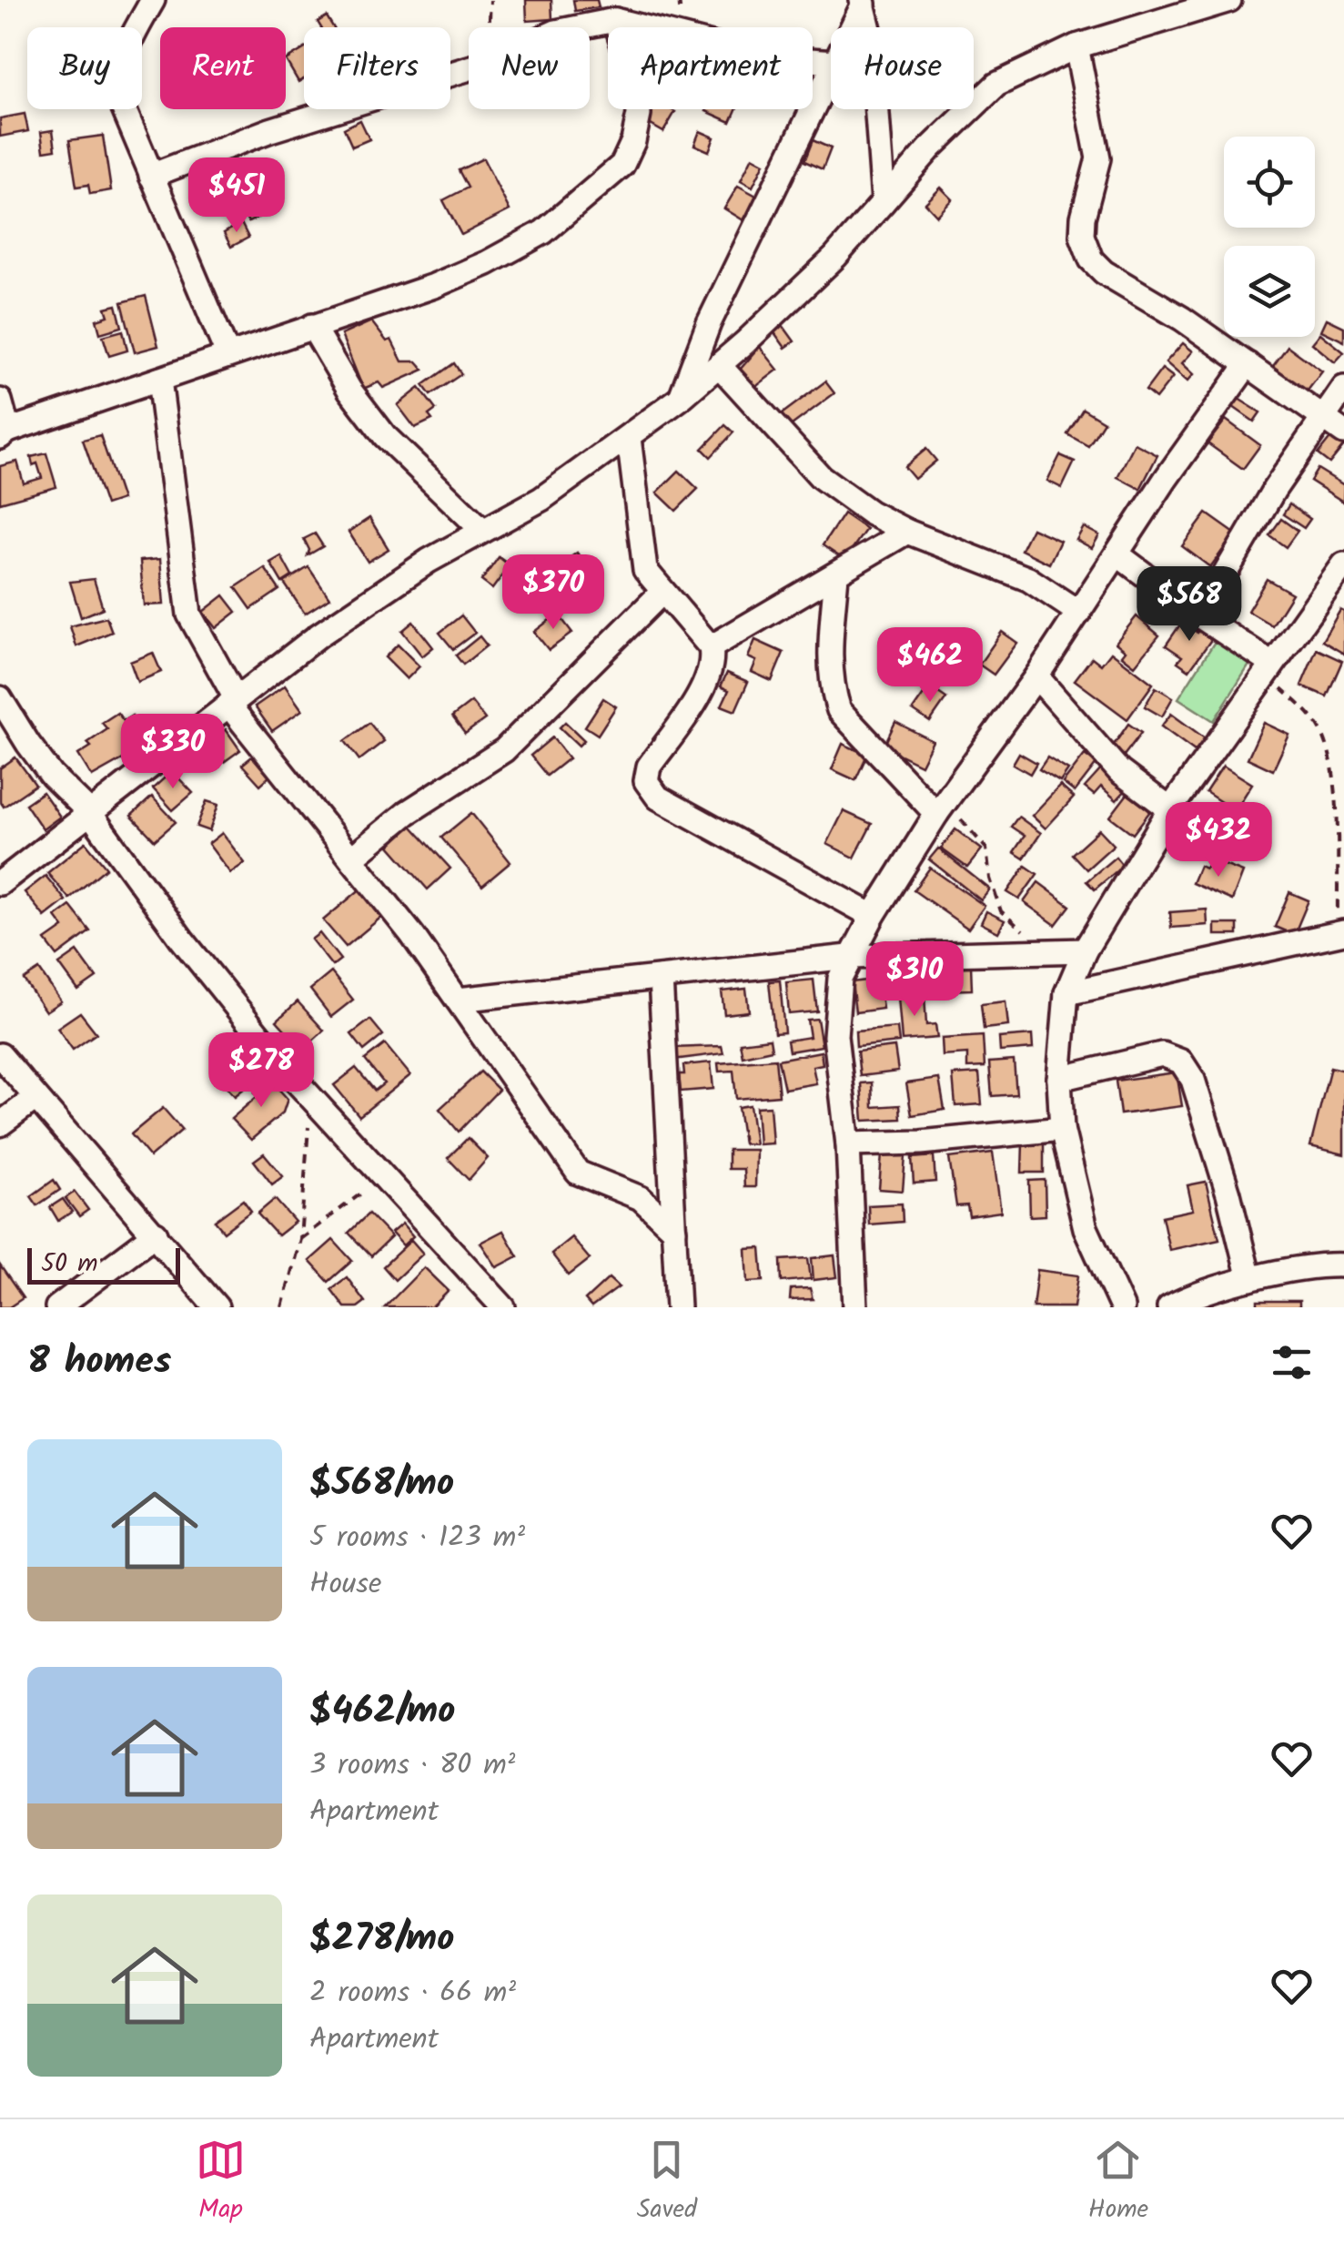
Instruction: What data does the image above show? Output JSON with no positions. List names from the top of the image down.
{
  "scale_bar": "50 m",
  "page": {
    "chip": [
      "Buy",
      "Rent",
      "Filters",
      "New",
      "Apartment",
      "House"
    ],
    "price": [
      "$451",
      "$370",
      "$568",
      "$462",
      "$330",
      "$432",
      "$310",
      "$278"
    ],
    "scale": "50 m",
    "heading": "8 homes",
    "list": [
      {
        "name": "$568/mo",
        "note": "5 rooms · 123 m² · House"
      },
      {
        "name": "$462/mo",
        "note": "3 rooms · 80 m² · Apartment"
      },
      {
        "name": "$278/mo",
        "note": "2 rooms · 66 m² · Apartment"
      }
    ],
    "tabs": ["Map", "Saved", "Home"]
  }
}
